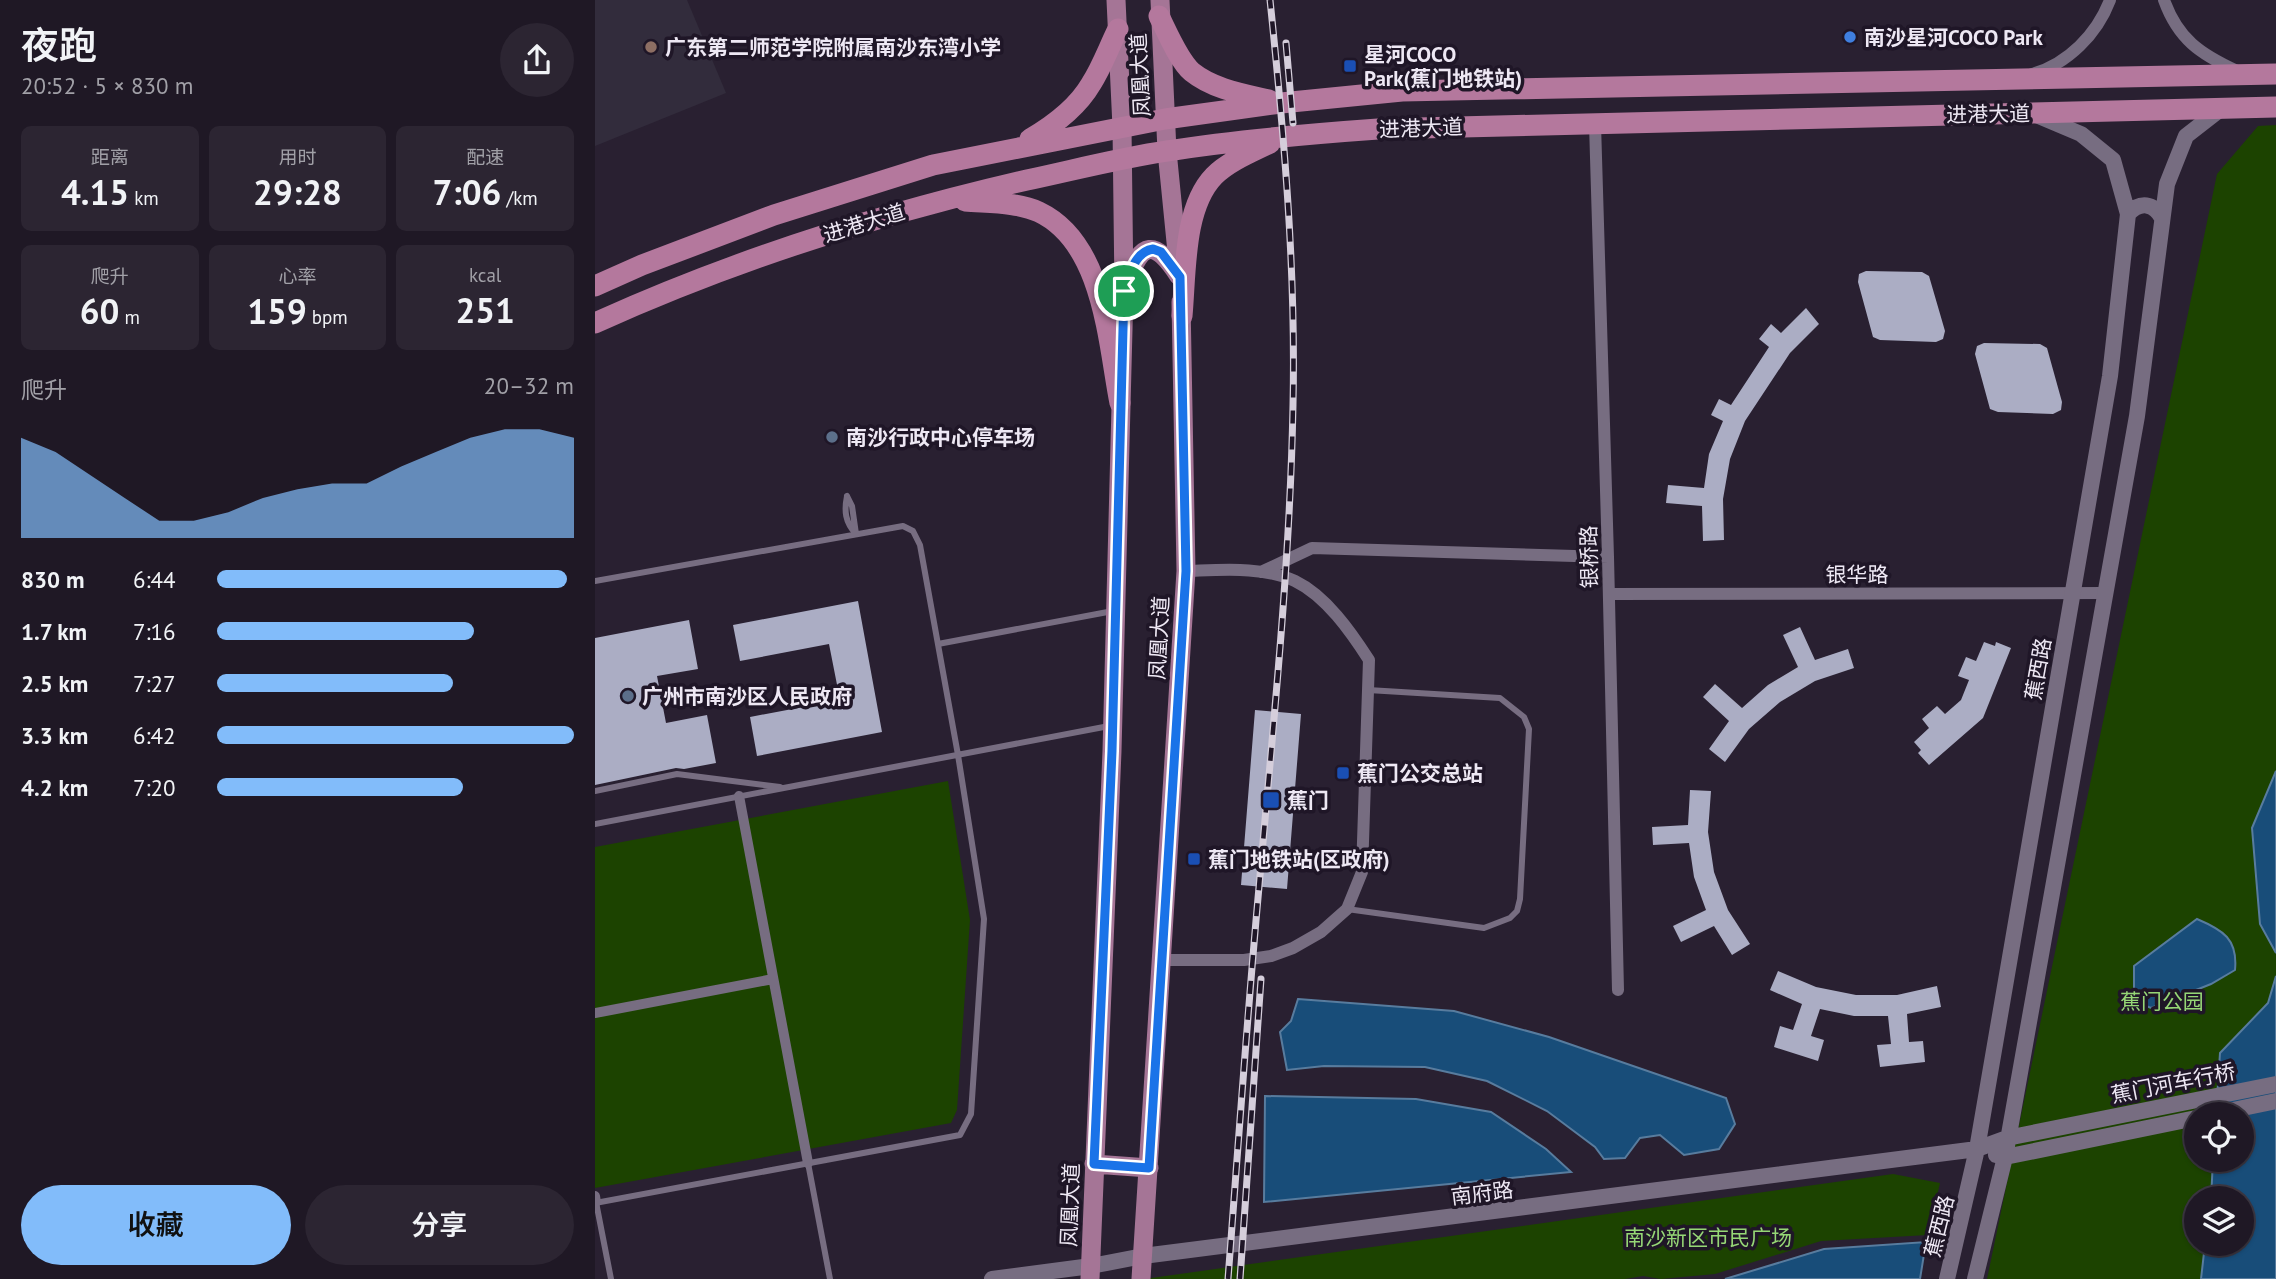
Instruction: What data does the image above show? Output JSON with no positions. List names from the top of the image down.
{
  "streets": {
    "highway": ["进港大道"],
    "main road": ["凤凰大道"],
    "street": [
      "银桥路",
      "银华路",
      "蕉西路",
      "蕉门河车行桥",
      "南府路"
    ]
  },
  "crossings": [
    ["凤凰大道", "进港大道"],
    ["凤凰大道", "南府路"],
    ["进港大道", "银桥路"],
    ["进港大道", "蕉西路"],
    ["银桥路", "银华路"],
    ["银华路", "蕉西路"],
    ["蕉西路", "南府路"],
    ["蕉门河车行桥", "南府路"]
  ],
  "parks": ["蕉门公园", "南沙新区市民广场"],
  "places": {
    "other": [
      "南沙星河COCO Park",
      "广东第二师范学院附属南沙东湾小学",
      "南沙行政中心停车场",
      "广州市南沙区人民政府"
    ],
    "transit": [
      "星河COCO Park(蕉门地铁站)",
      "蕉门公交总站",
      "蕉门",
      "蕉门地铁站(区政府)"
    ]
  },
  "page": {
    "heading": ["夜跑", "20:52 · 5 × 830 m"],
    "stats": [
      ["距离", "4.15 km"],
      ["用时", "29:28"],
      ["配速", "7:06 /km"],
      ["爬升", "60 m"],
      ["心率", "159 bpm"],
      ["kcal", "251"]
    ],
    "chart": ["爬升", "20–32 m"],
    "list": [
      {
        "name": "830 m",
        "note": "6:44"
      },
      {
        "name": "1.7 km",
        "note": "7:16"
      },
      {
        "name": "2.5 km",
        "note": "7:27"
      },
      {
        "name": "3.3 km",
        "note": "6:42"
      },
      {
        "name": "4.2 km",
        "note": "7:20"
      }
    ],
    "buttons": ["收藏", "分享"]
  }
}
